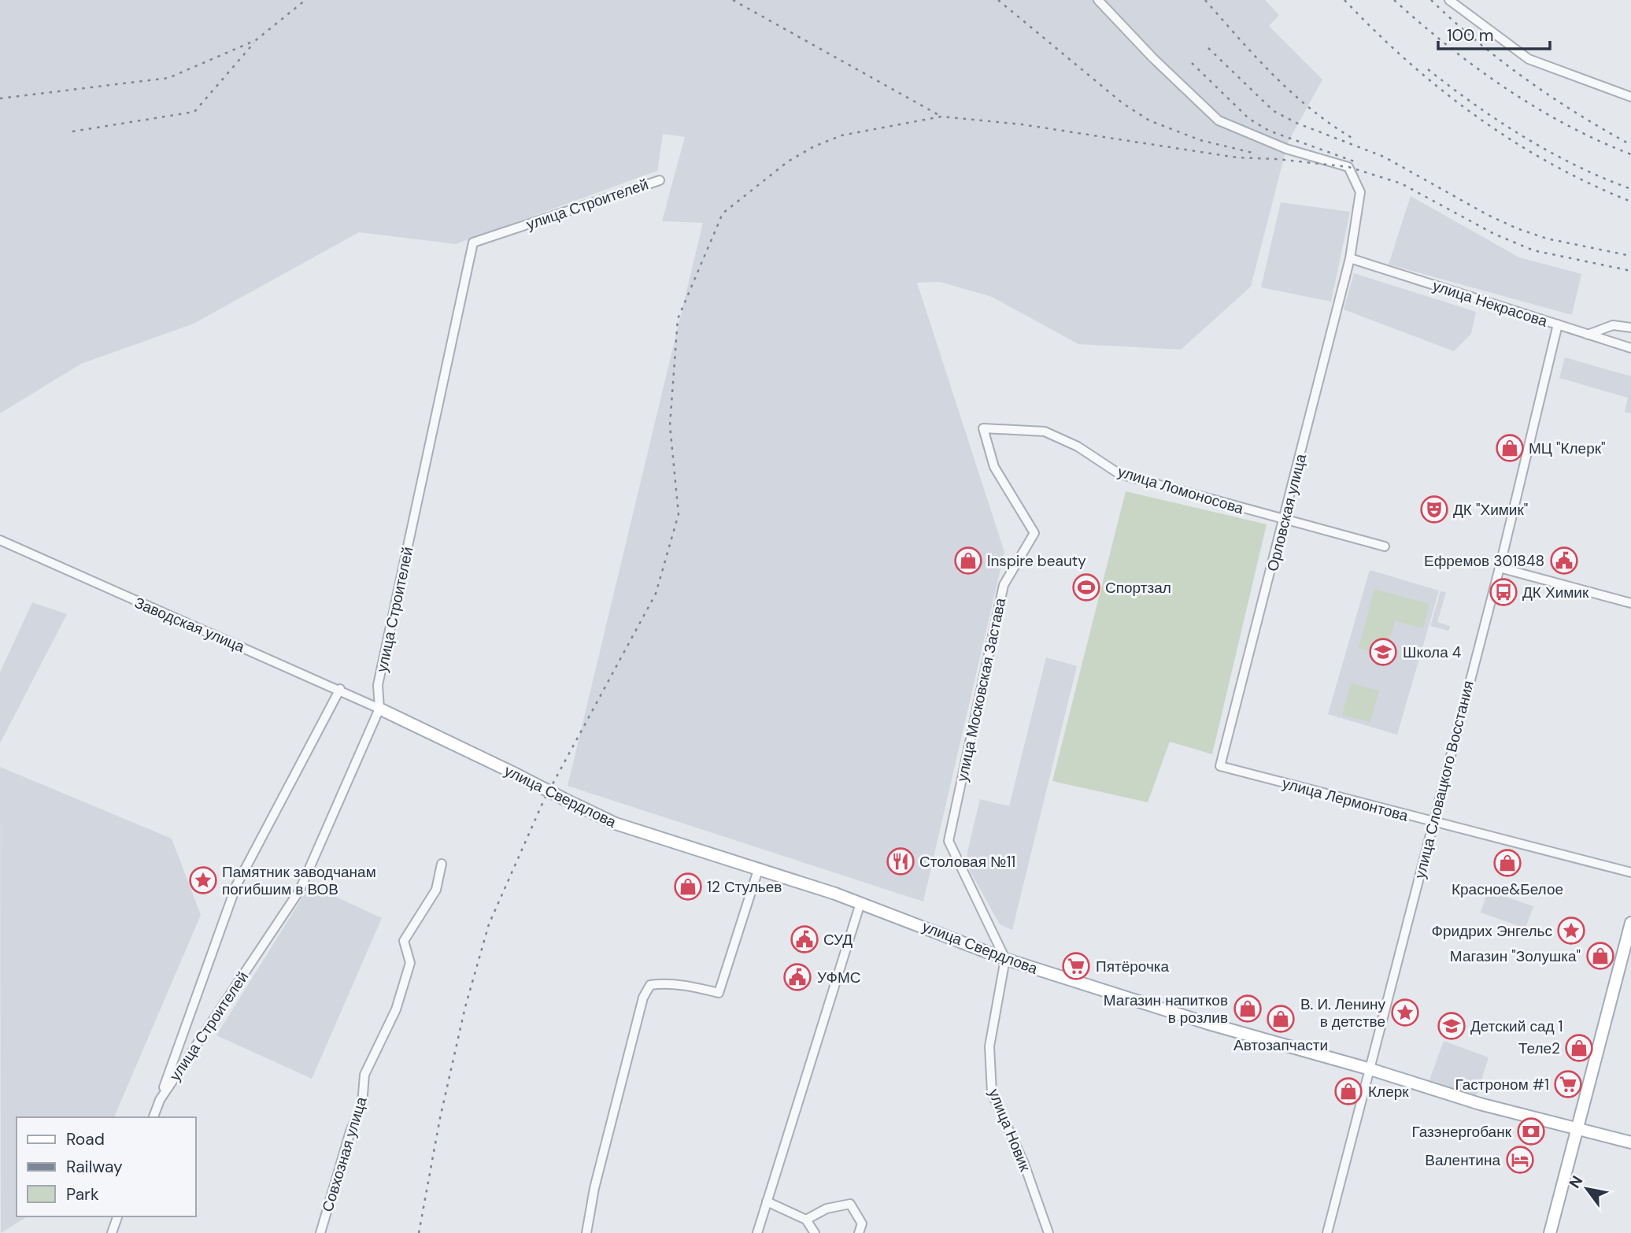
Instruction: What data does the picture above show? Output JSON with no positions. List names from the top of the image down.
{
  "streets": {
    "main road": ["улица Свердлова"],
    "street": [
      "улица Строителей",
      "улица Некрасова",
      "улица Ломоносова",
      "Орловская улица",
      "Заводская улица",
      "улица Московская Застава",
      "улица Словацкого Восстания",
      "улица Лермонтова",
      "улица Новик",
      "Совхозная улица"
    ]
  },
  "crossings": [
    ["улица Строителей", "Заводская улица"],
    ["улица Строителей", "улица Свердлова"],
    ["улица Некрасова", "Орловская улица"],
    ["улица Некрасова", "улица Словацкого Восстания"],
    ["улица Ломоносова", "Орловская улица"],
    ["улица Ломоносова", "улица Московская Застава"],
    ["Орловская улица", "улица Лермонтова"],
    ["Заводская улица", "улица Свердлова"],
    ["улица Московская Застава", "улица Свердлова"],
    ["улица Московская Застава", "улица Новик"],
    ["улица Словацкого Восстания", "улица Свердлова"],
    ["улица Словацкого Восстания", "улица Лермонтова"],
    ["улица Свердлова", "улица Новик"]
  ],
  "places": {
    "shop": [
      "МЦ \"Клерк\"",
      "Inspire beauty",
      "Красное&Белое",
      "12 Стульев",
      "Магазин \"Золушка\"",
      "Магазин напитков в розлив",
      "Автозапчасти",
      "Теле2",
      "Клерк"
    ],
    "theatre": ["ДК \"Химик\""],
    "public building": ["Ефремов 301848", "СУД", "УФМС"],
    "sports": ["Спортзал"],
    "bus stop": ["ДК Химик"],
    "school or university": ["Школа 4", "Детский сад 1"],
    "restaurant": ["Столовая №11"],
    "place": ["Памятник заводчанам погибшим в ВОВ", "Фридрих Энгельс", "В. И. Ленину в детстве"],
    "supermarket": ["Пятёрочка", "Гастроном #1"],
    "bank": ["Газэнергобанк"],
    "hotel": ["Валентина"]
  },
  "legend": ["Road", "Railway", "Park"],
  "scale_bar": "100 m",
  "north": "top left"
}
